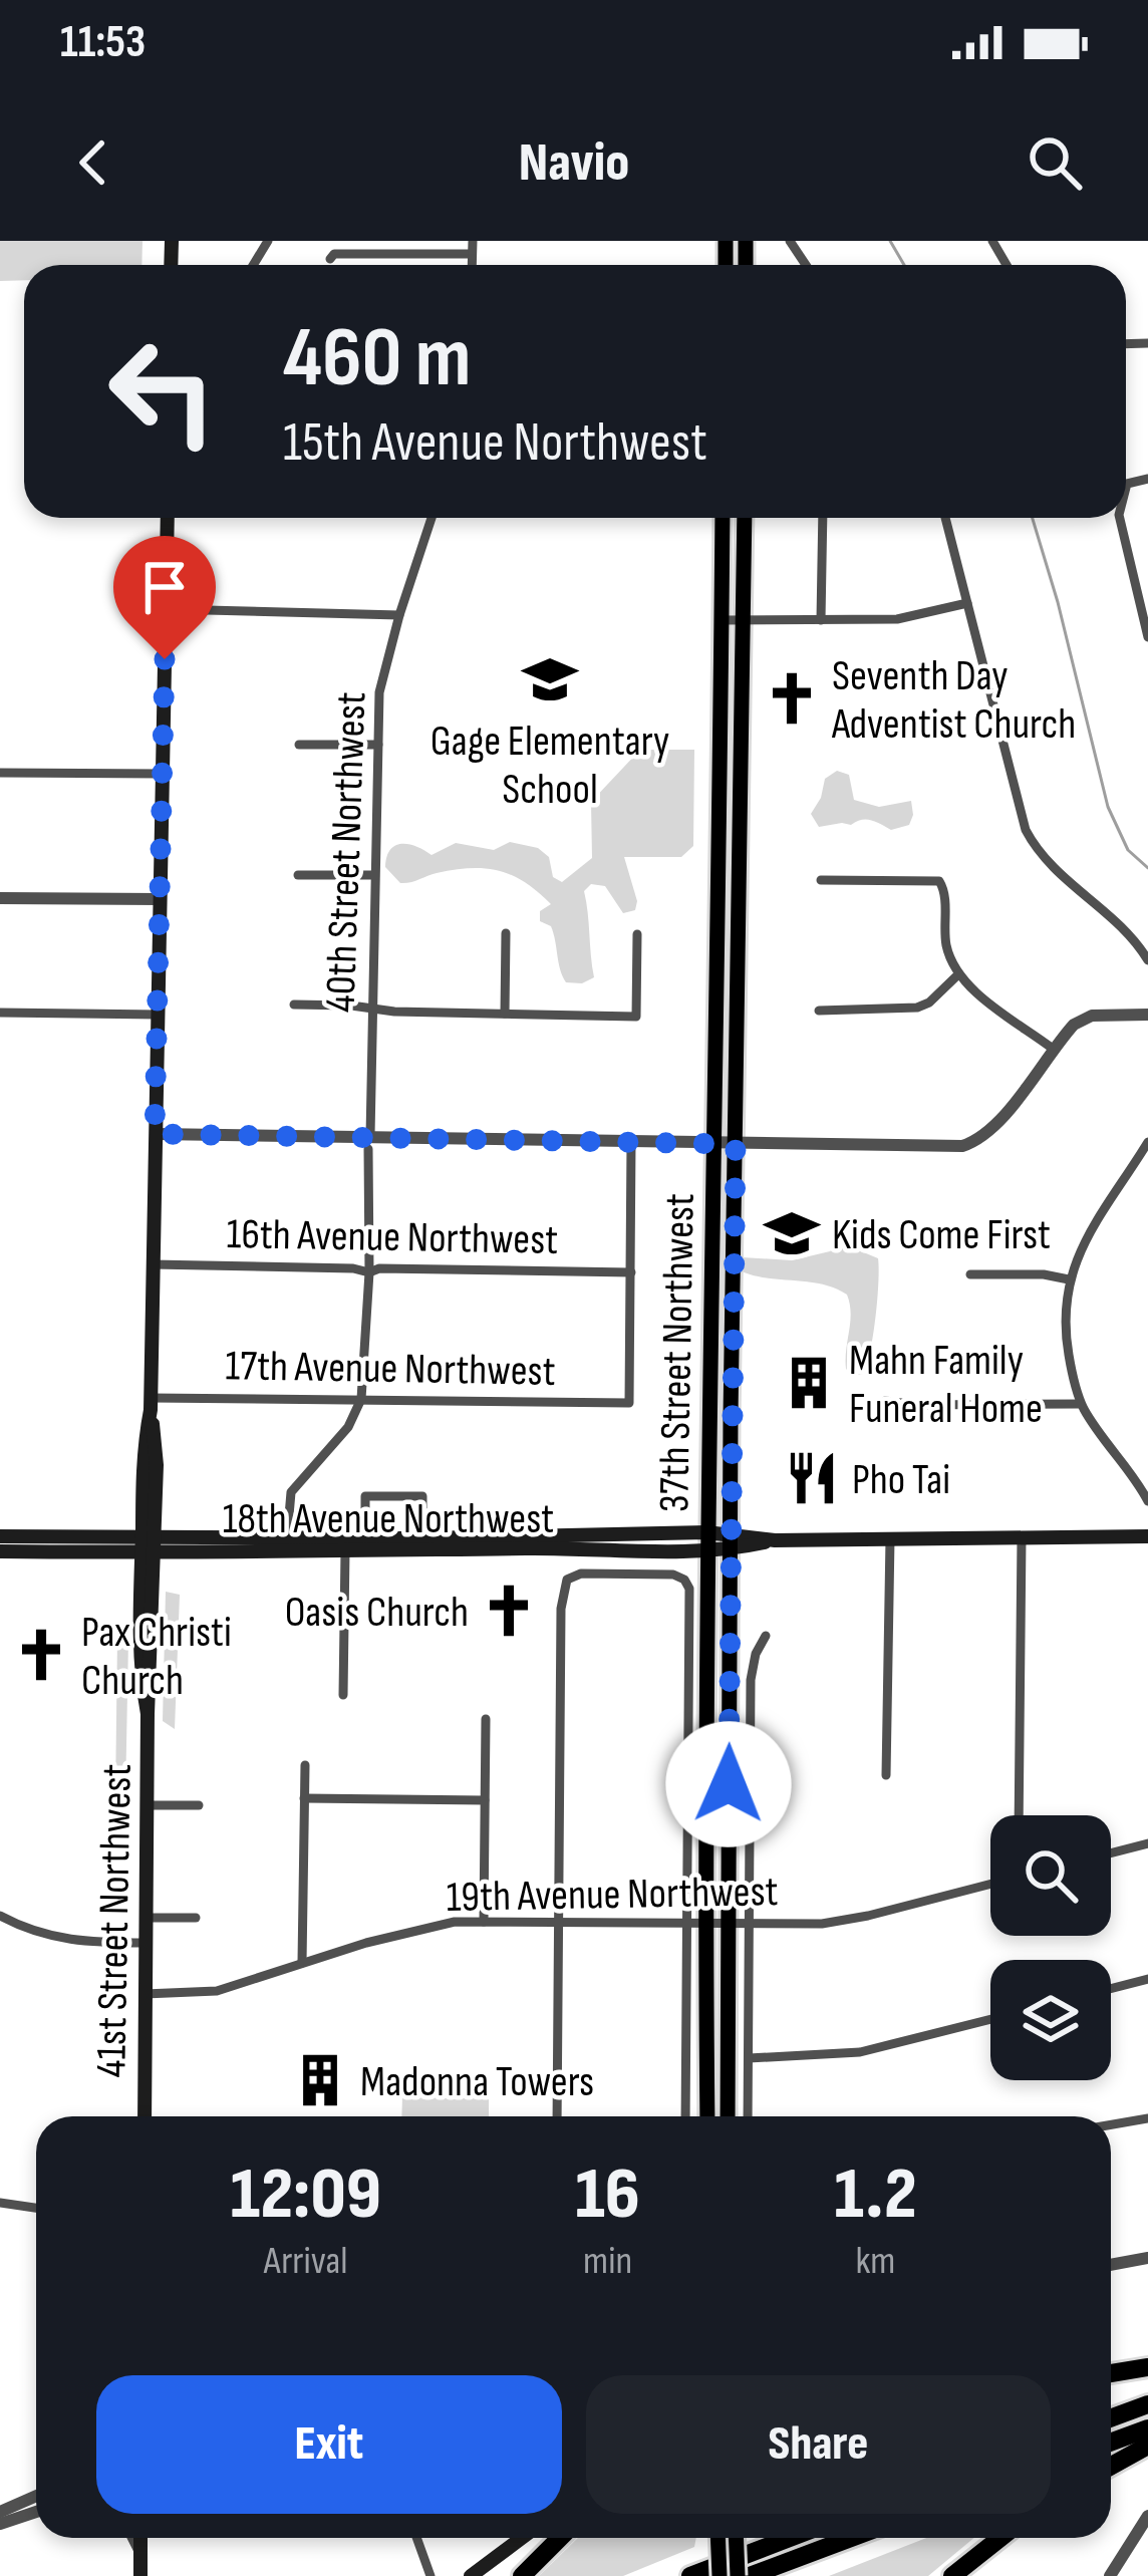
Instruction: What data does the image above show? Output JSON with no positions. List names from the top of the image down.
{
  "streets": {
    "main road": ["37th Street Northwest", "18th Avenue Northwest", "41st Street Northwest"],
    "street": [
      "40th Street Northwest",
      "16th Avenue Northwest",
      "17th Avenue Northwest",
      "19th Avenue Northwest"
    ]
  },
  "crossings": [
    ["40th Street Northwest", "16th Avenue Northwest"],
    ["40th Street Northwest", "17th Avenue Northwest"],
    ["40th Street Northwest", "18th Avenue Northwest"],
    ["16th Avenue Northwest", "17th Avenue Northwest"],
    ["16th Avenue Northwest", "41st Street Northwest"],
    ["37th Street Northwest", "18th Avenue Northwest"],
    ["37th Street Northwest", "19th Avenue Northwest"],
    ["17th Avenue Northwest", "41st Street Northwest"],
    ["18th Avenue Northwest", "19th Avenue Northwest"],
    ["18th Avenue Northwest", "41st Street Northwest"],
    ["19th Avenue Northwest", "41st Street Northwest"]
  ],
  "places": {
    "school or university": ["Gage Elementary School", "Kids Come First"],
    "church": ["Seventh Day Adventist Church", "Oasis Church", "Pax Christi Church"],
    "building": ["Mahn Family Funeral Home", "Madonna Towers"],
    "restaurant": ["Pho Tai"]
  },
  "page": {
    "status": "11:53",
    "header": "Navio",
    "turn": ["460 m", "15th Avenue Northwest"],
    "eta": [
      "12:09",
      "Arrival",
      "16",
      "min",
      "1.2",
      "km"
    ],
    "buttons": ["Exit", "Share"]
  }
}
